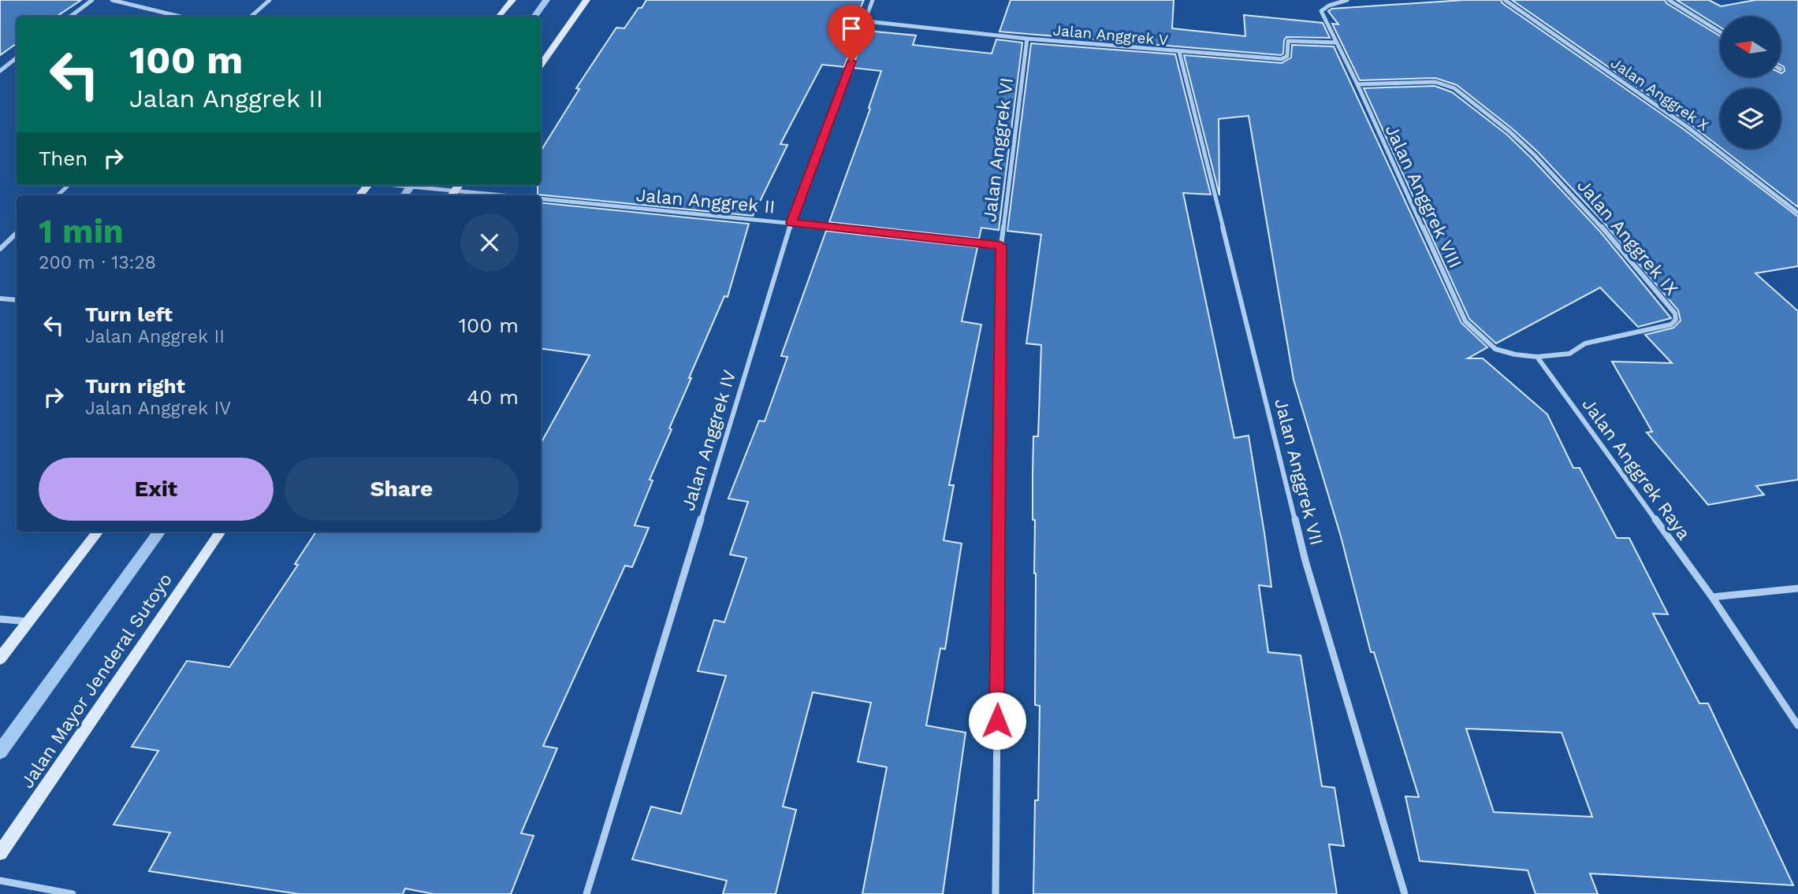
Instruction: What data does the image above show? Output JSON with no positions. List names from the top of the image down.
{
  "streets": {
    "main road": ["Jalan Mayor Jenderal Sutoyo"],
    "street": [
      "Jalan Anggrek V",
      "Jalan Anggrek X",
      "Jalan Anggrek VI",
      "Jalan Anggrek VIII",
      "Jalan Anggrek II",
      "Jalan Anggrek IX",
      "Jalan Anggrek IV",
      "Jalan Anggrek Raya",
      "Jalan Anggrek VII"
    ]
  },
  "crossings": [
    ["Jalan Anggrek V", "Jalan Anggrek VI"],
    ["Jalan Anggrek V", "Jalan Anggrek IV"],
    ["Jalan Anggrek V", "Jalan Anggrek VII"],
    ["Jalan Anggrek VI", "Jalan Anggrek II"],
    ["Jalan Anggrek VIII", "Jalan Anggrek IX"],
    ["Jalan Anggrek VIII", "Jalan Anggrek Raya"],
    ["Jalan Anggrek II", "Jalan Anggrek IV"],
    ["Jalan Anggrek IX", "Jalan Anggrek Raya"]
  ],
  "north": "left",
  "page": {
    "turn": ["100 m", "Jalan Anggrek II"],
    "then": "Then",
    "heading": ["1 min", "200 m · 13:28"],
    "list": [
      {
        "name": "Turn left",
        "note": "Jalan Anggrek II",
        "value": "100 m"
      },
      {
        "name": "Turn right",
        "note": "Jalan Anggrek IV",
        "value": "40 m"
      }
    ],
    "buttons": ["Exit", "Share"]
  }
}
